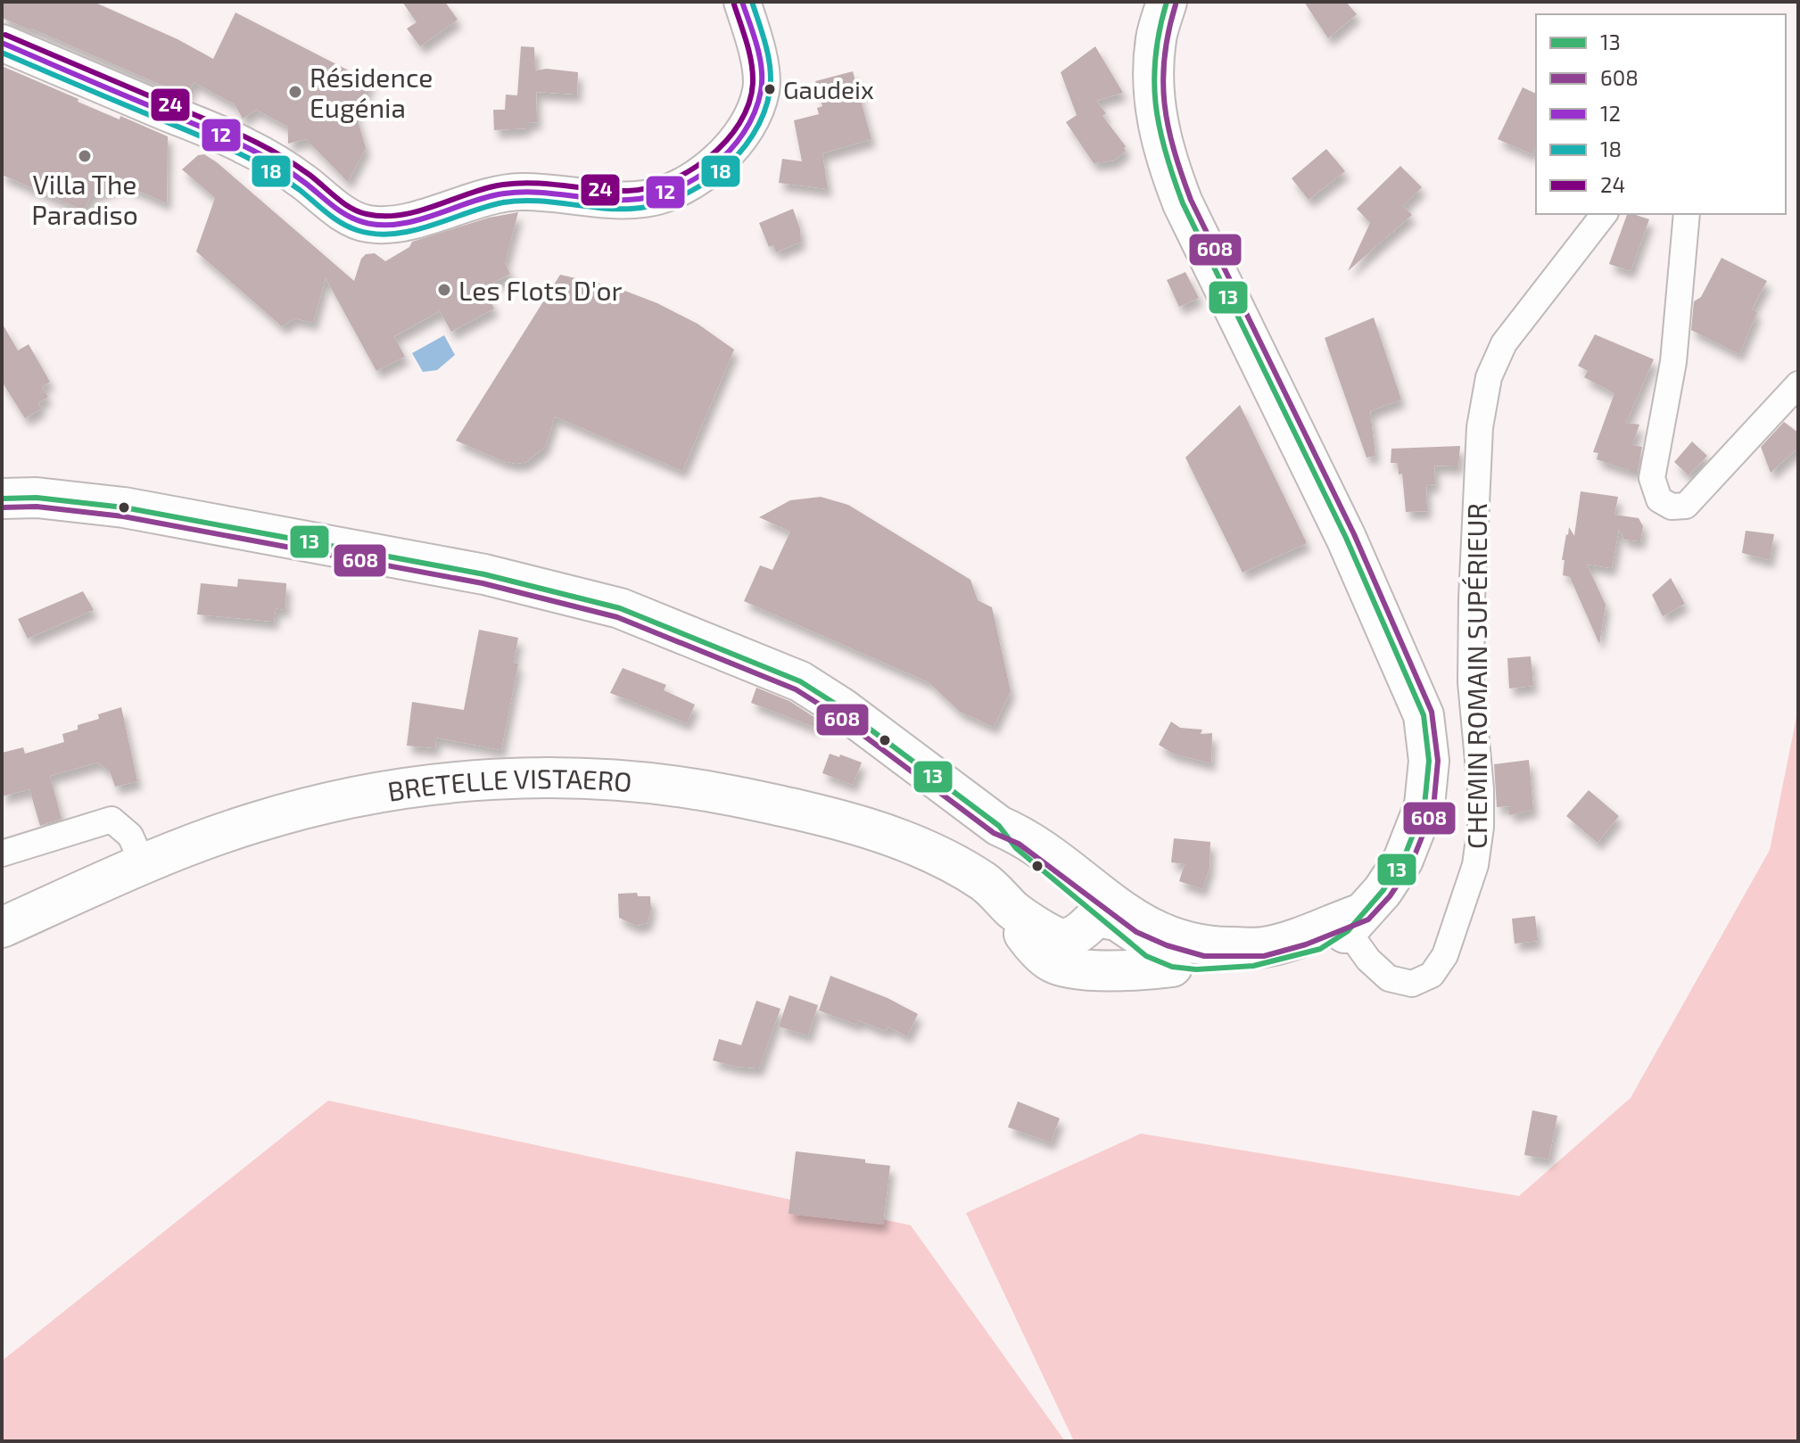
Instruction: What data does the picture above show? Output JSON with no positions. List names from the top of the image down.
{
  "streets": {
    "main road": ["BRETELLE VISTAERO"],
    "street": ["CHEMIN ROMAIN SUPÉRIEUR"]
  },
  "crossings": [
    ["CHEMIN ROMAIN SUPÉRIEUR", "BRETELLE VISTAERO"]
  ],
  "places": [
    "Gaudeix",
    "Résidence Eugénia",
    "Villa The Paradiso",
    "Les Flots D'or"
  ],
  "lines": [
    "transit line 13",
    "transit line 12",
    "transit line 18",
    "transit line 608",
    "transit line 24"
  ],
  "legend": [
    "13",
    "608",
    "12",
    "18",
    "24"
  ]
}
